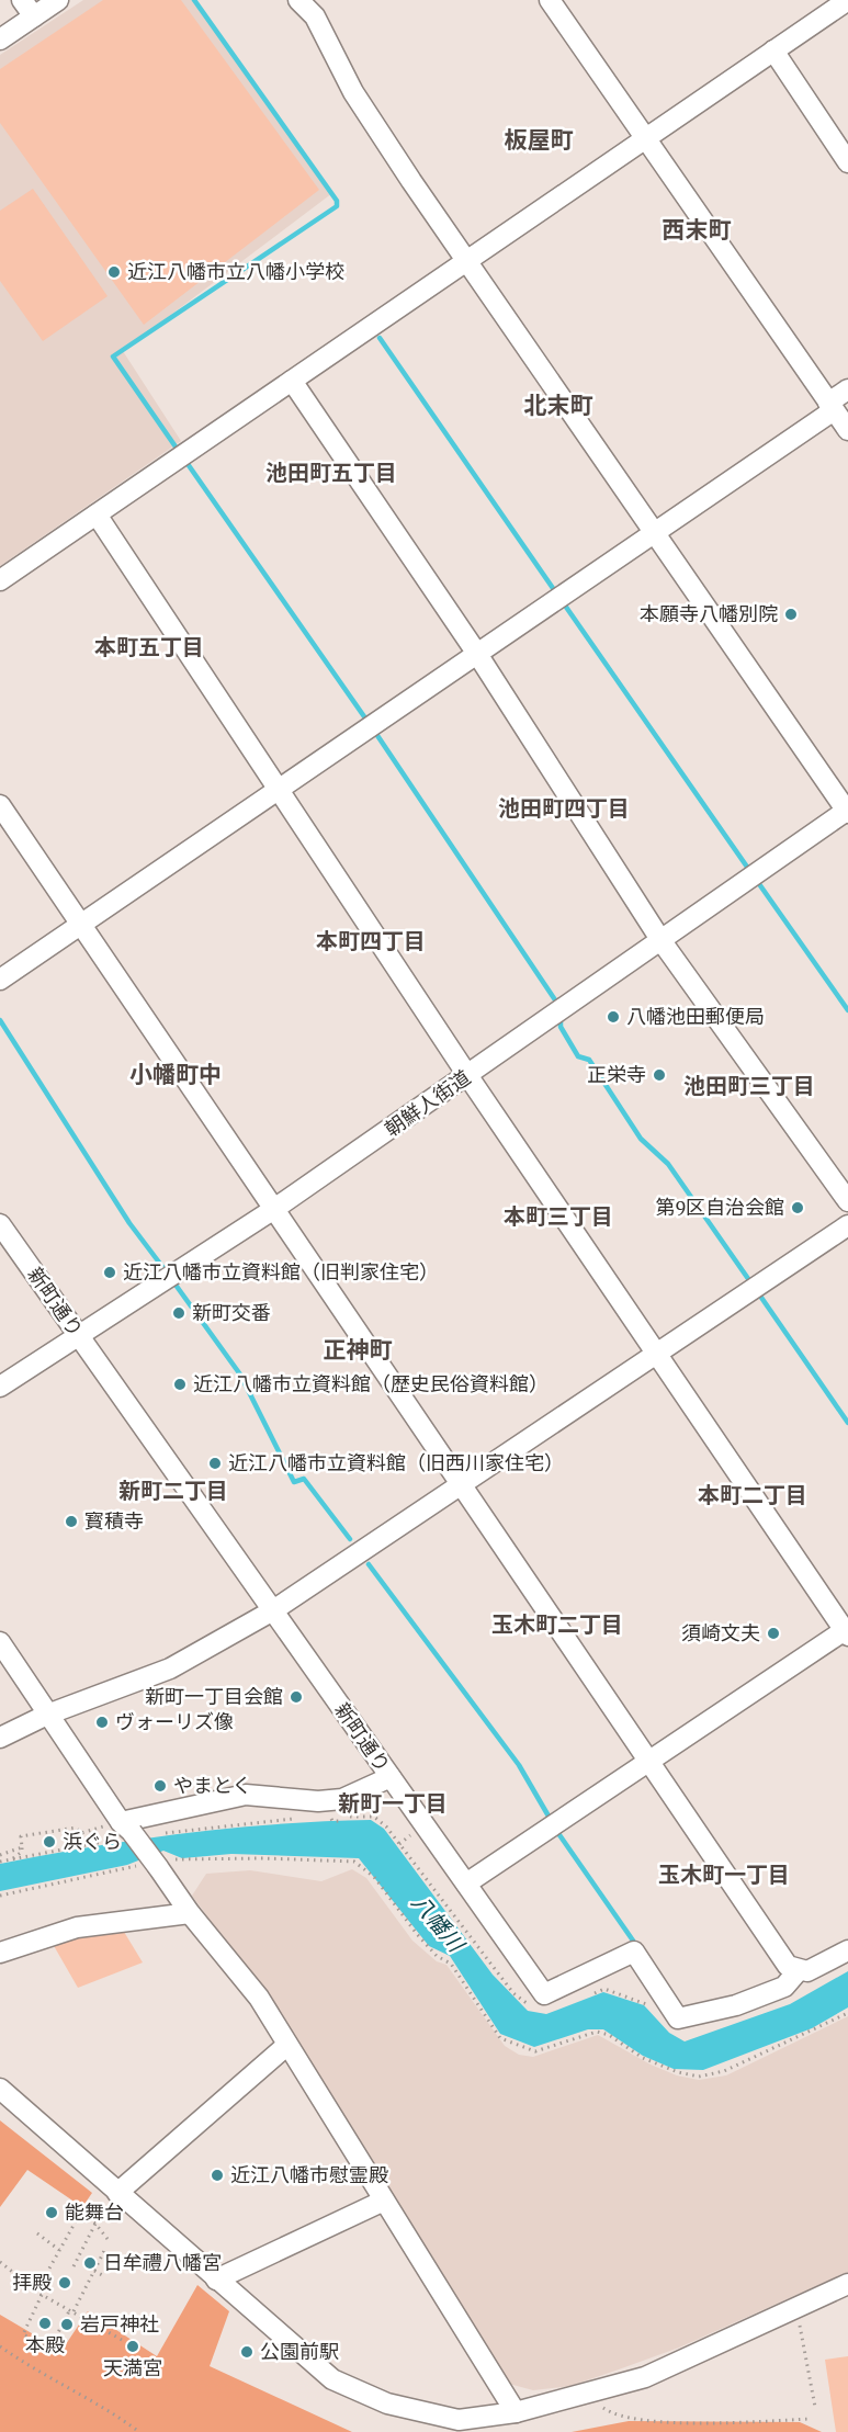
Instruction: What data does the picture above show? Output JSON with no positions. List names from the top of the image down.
{
  "streets": {
    "street": ["朝鮮人街道", "新町通り"]
  },
  "crossings": [
    ["朝鮮人街道", "新町通り"]
  ],
  "districts": [
    "板屋町",
    "西末町",
    "北末町",
    "池田町五丁目",
    "本町五丁目",
    "池田町四丁目",
    "本町四丁目",
    "小幡町中",
    "池田町三丁目",
    "本町三丁目",
    "正神町",
    "新町二丁目",
    "本町二丁目",
    "玉木町二丁目",
    "新町一丁目",
    "玉木町一丁目"
  ],
  "water": ["八幡川"],
  "places": [
    "近江八幡市立八幡小学校",
    "本願寺八幡別院",
    "八幡池田郵便局",
    "正栄寺",
    "第9区自治会館",
    "近江八幡市立資料館（旧判家住宅）",
    "新町交番",
    "近江八幡市立資料館（歴史民俗資料館）",
    "近江八幡市立資料館（旧西川家住宅）",
    "寳積寺",
    "須崎文夫",
    "新町一丁目会館",
    "ヴォーリズ像",
    "やまとく",
    "浜ぐら",
    "近江八幡市慰霊殿",
    "能舞台",
    "日牟禮八幡宮",
    "拝殿",
    "本殿",
    "岩戸神社",
    "天満宮",
    "公園前駅"
  ]
}
